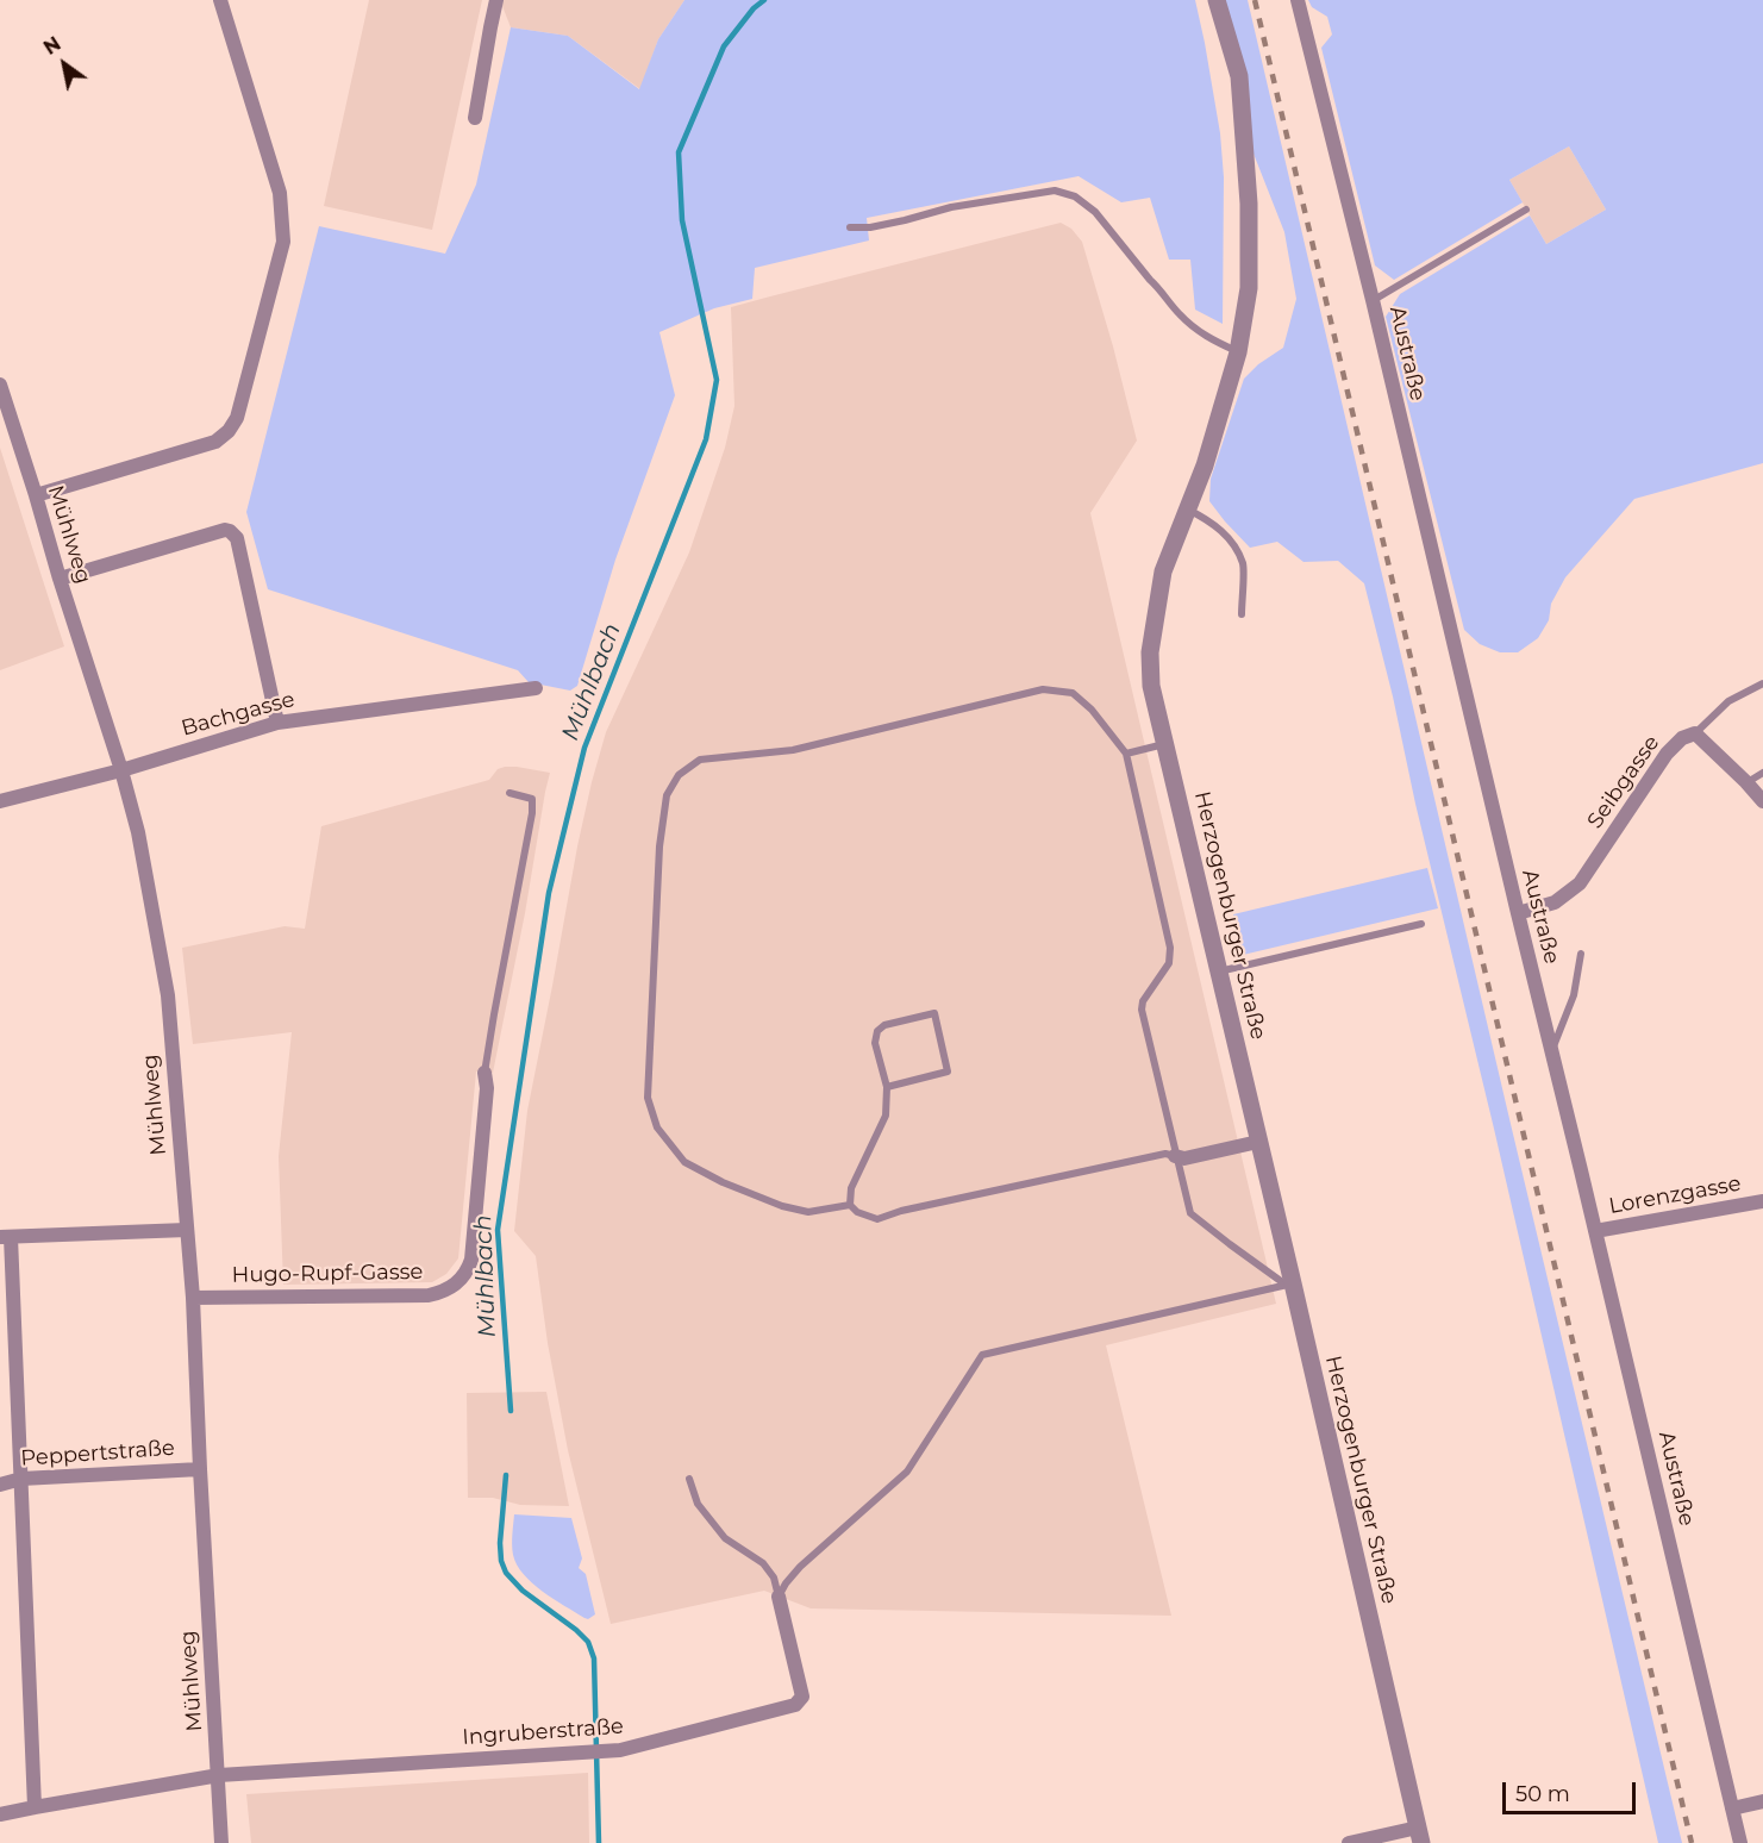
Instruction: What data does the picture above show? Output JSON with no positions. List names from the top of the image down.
{
  "streets": {
    "street": [
      "Austraße",
      "Mühlweg",
      "Bachgasse",
      "Seibgasse",
      "Herzogenburger Straße",
      "Lorenzgasse",
      "Hugo-Rupf-Gasse",
      "Peppertstraße",
      "Ingruberstraße"
    ]
  },
  "crossings": [
    ["Austraße", "Seibgasse"],
    ["Austraße", "Lorenzgasse"],
    ["Mühlweg", "Bachgasse"],
    ["Mühlweg", "Hugo-Rupf-Gasse"],
    ["Mühlweg", "Peppertstraße"],
    ["Mühlweg", "Ingruberstraße"]
  ],
  "water": ["Mühlbach"],
  "scale_bar": "50 m",
  "north": "top left"
}
